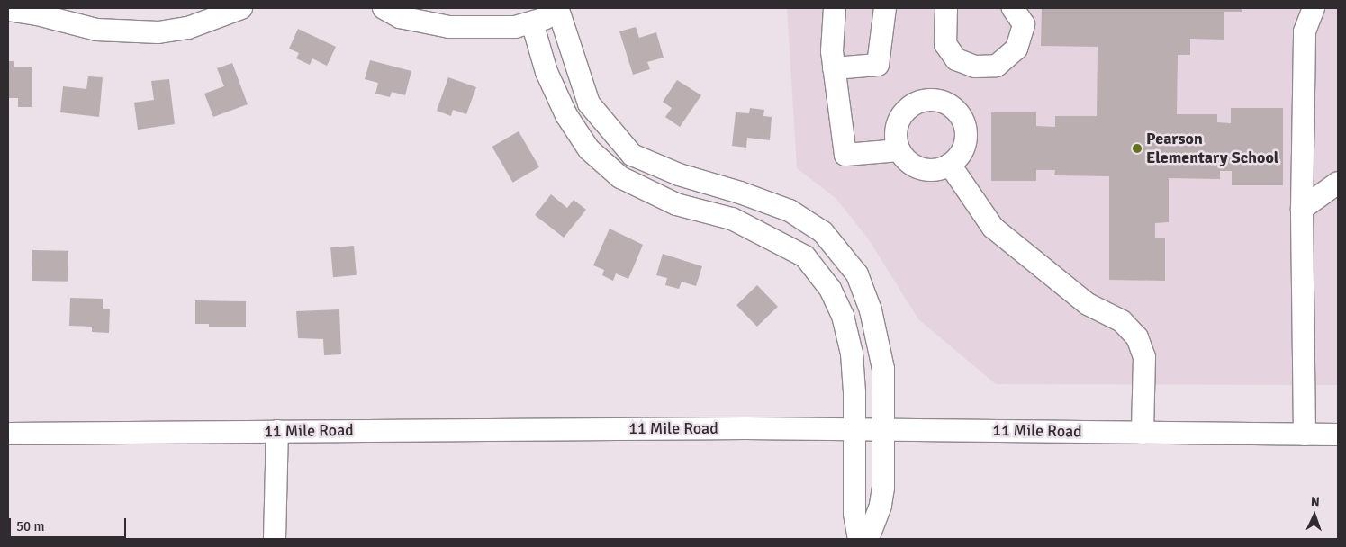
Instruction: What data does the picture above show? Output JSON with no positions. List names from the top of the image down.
{
  "streets": {
    "street": ["11 Mile Road"]
  },
  "places": ["Pearson Elementary School"],
  "scale_bar": "50 m",
  "north": "top"
}
